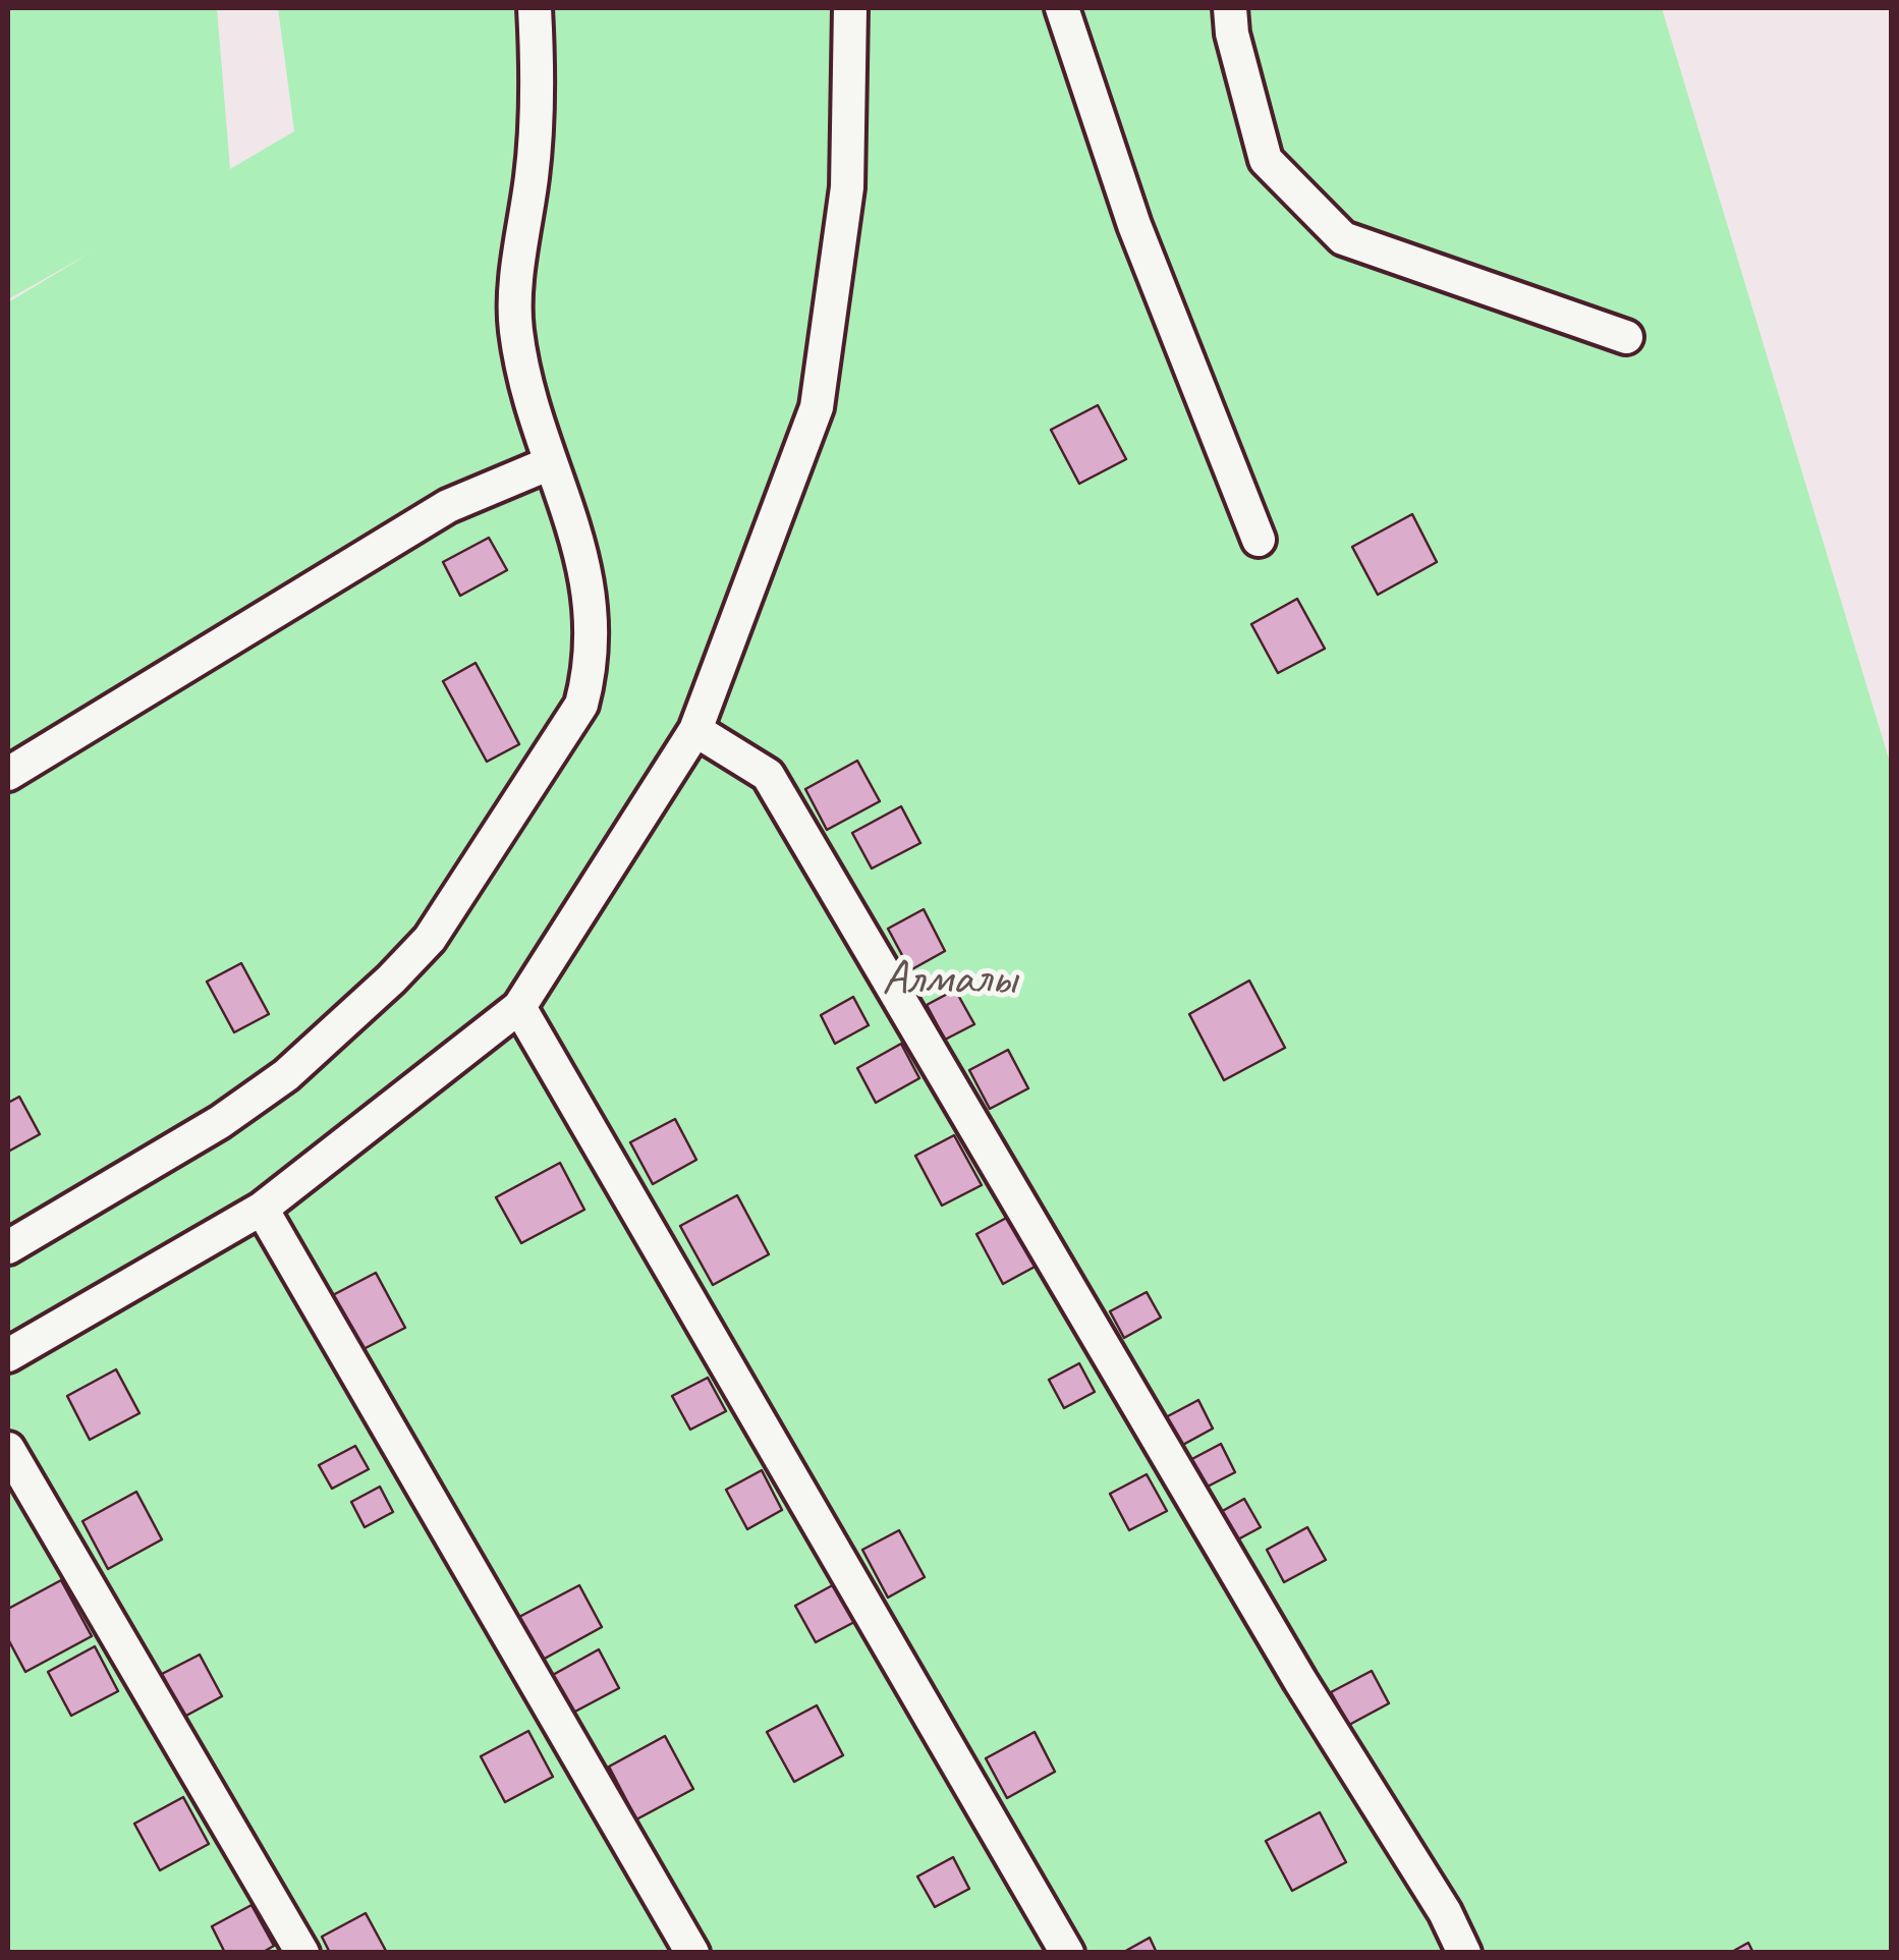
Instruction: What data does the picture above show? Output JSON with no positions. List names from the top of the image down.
{
  "parks": ["Алмалы"]
}
